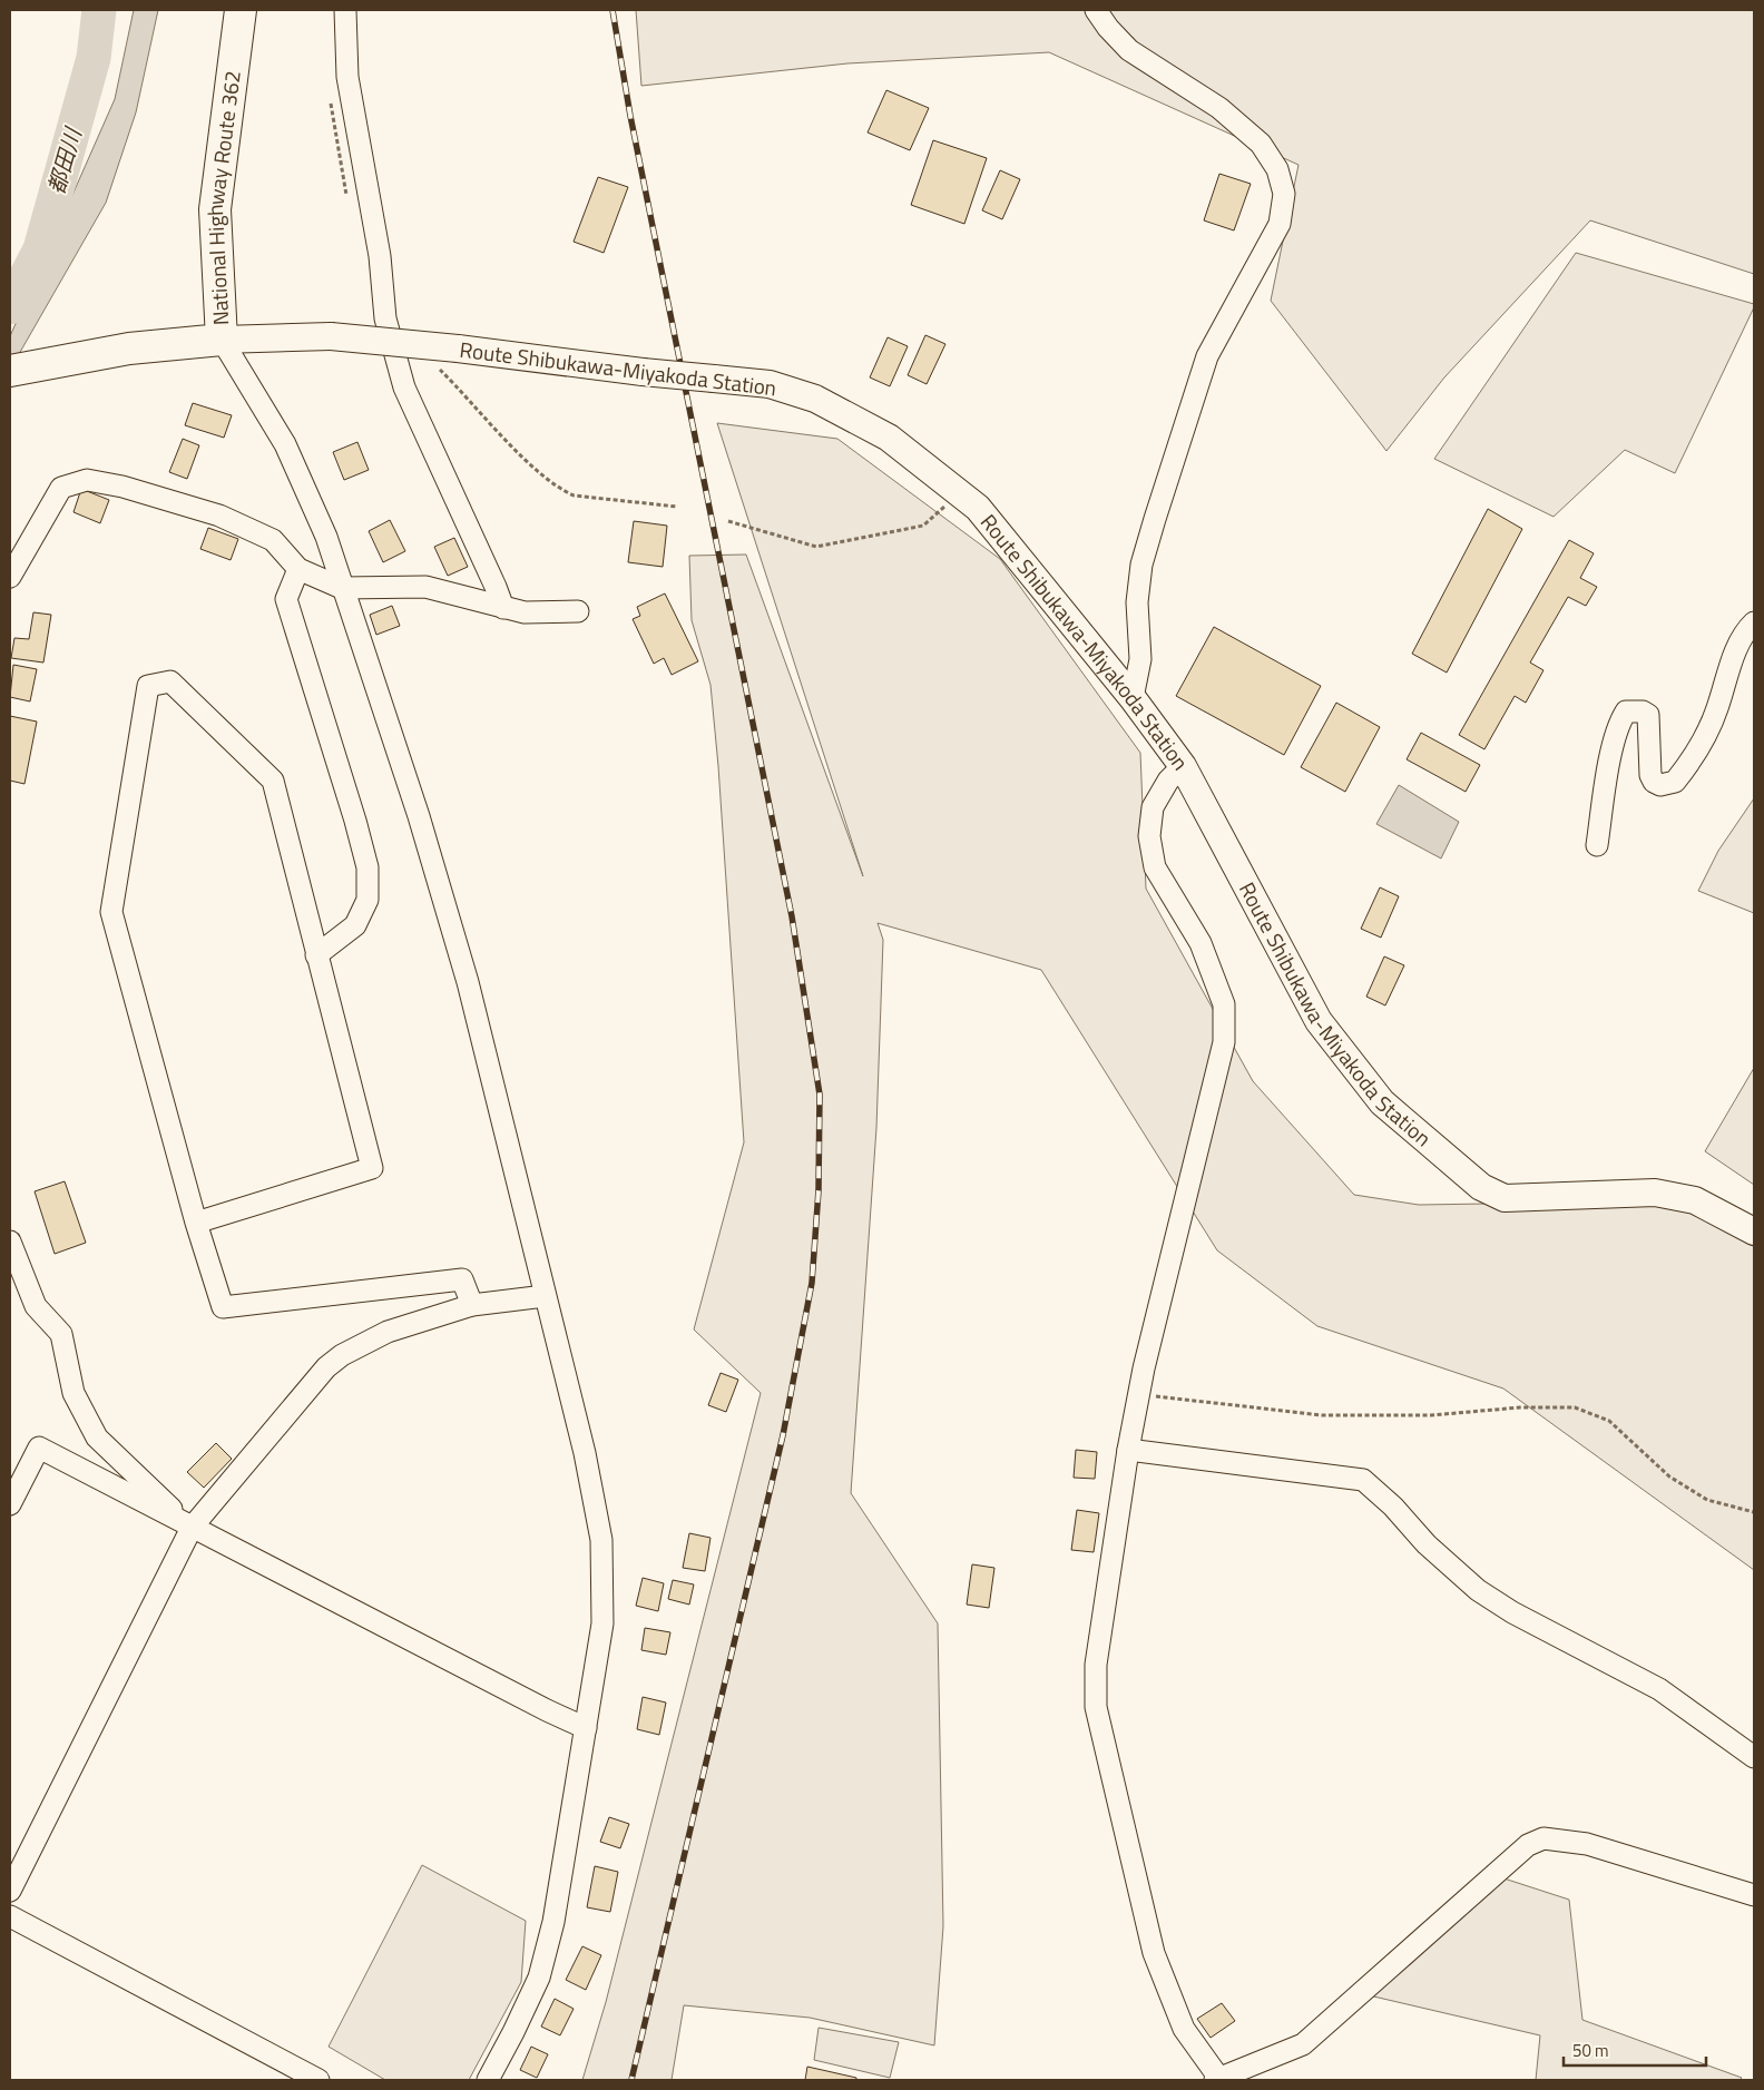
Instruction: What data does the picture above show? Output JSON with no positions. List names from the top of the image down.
{
  "streets": {
    "highway": ["National Highway Route 362"],
    "main road": ["Route Shibukawa-Miyakoda Station"]
  },
  "crossings": [
    ["National Highway Route 362", "Route Shibukawa-Miyakoda Station"]
  ],
  "water": ["都田川"],
  "scale_bar": "50 m"
}
